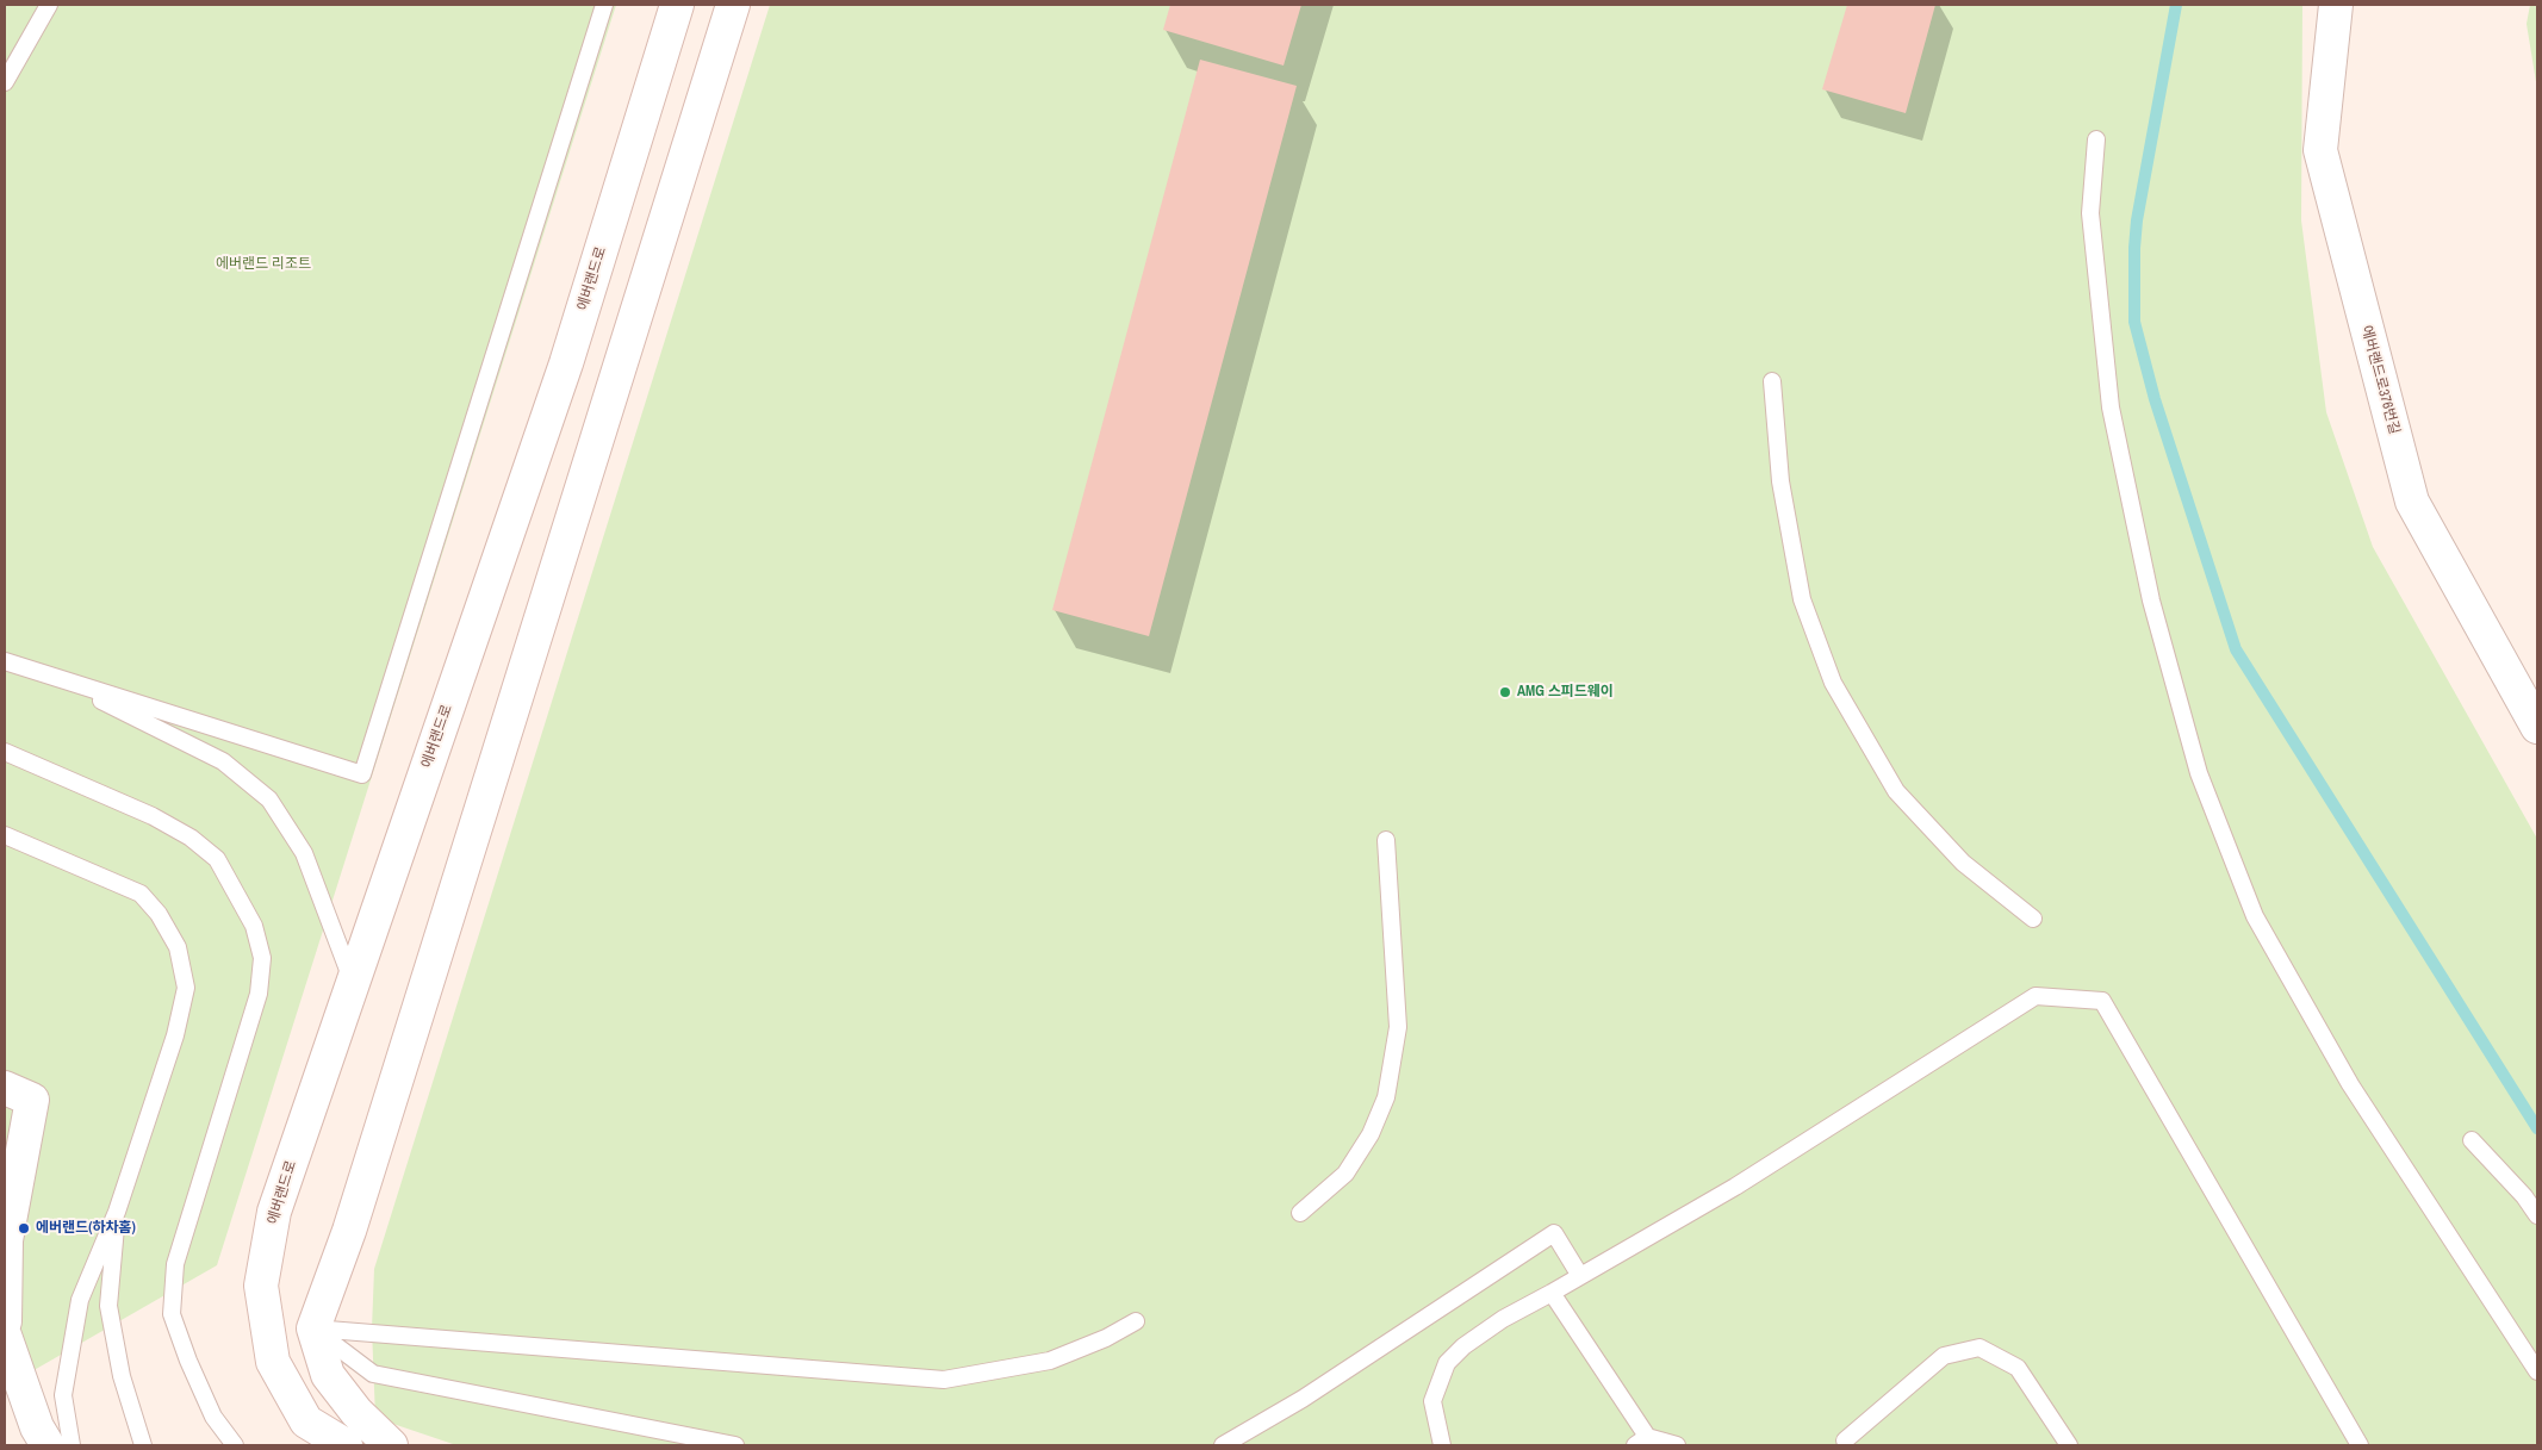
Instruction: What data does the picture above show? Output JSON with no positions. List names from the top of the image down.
{
  "streets": {
    "street": ["에버랜드로", "에버랜드로376번길"]
  },
  "parks": ["에버랜드 리조트"],
  "places": ["AMG 스피드웨이", "에버랜드(하차홈)"]
}
